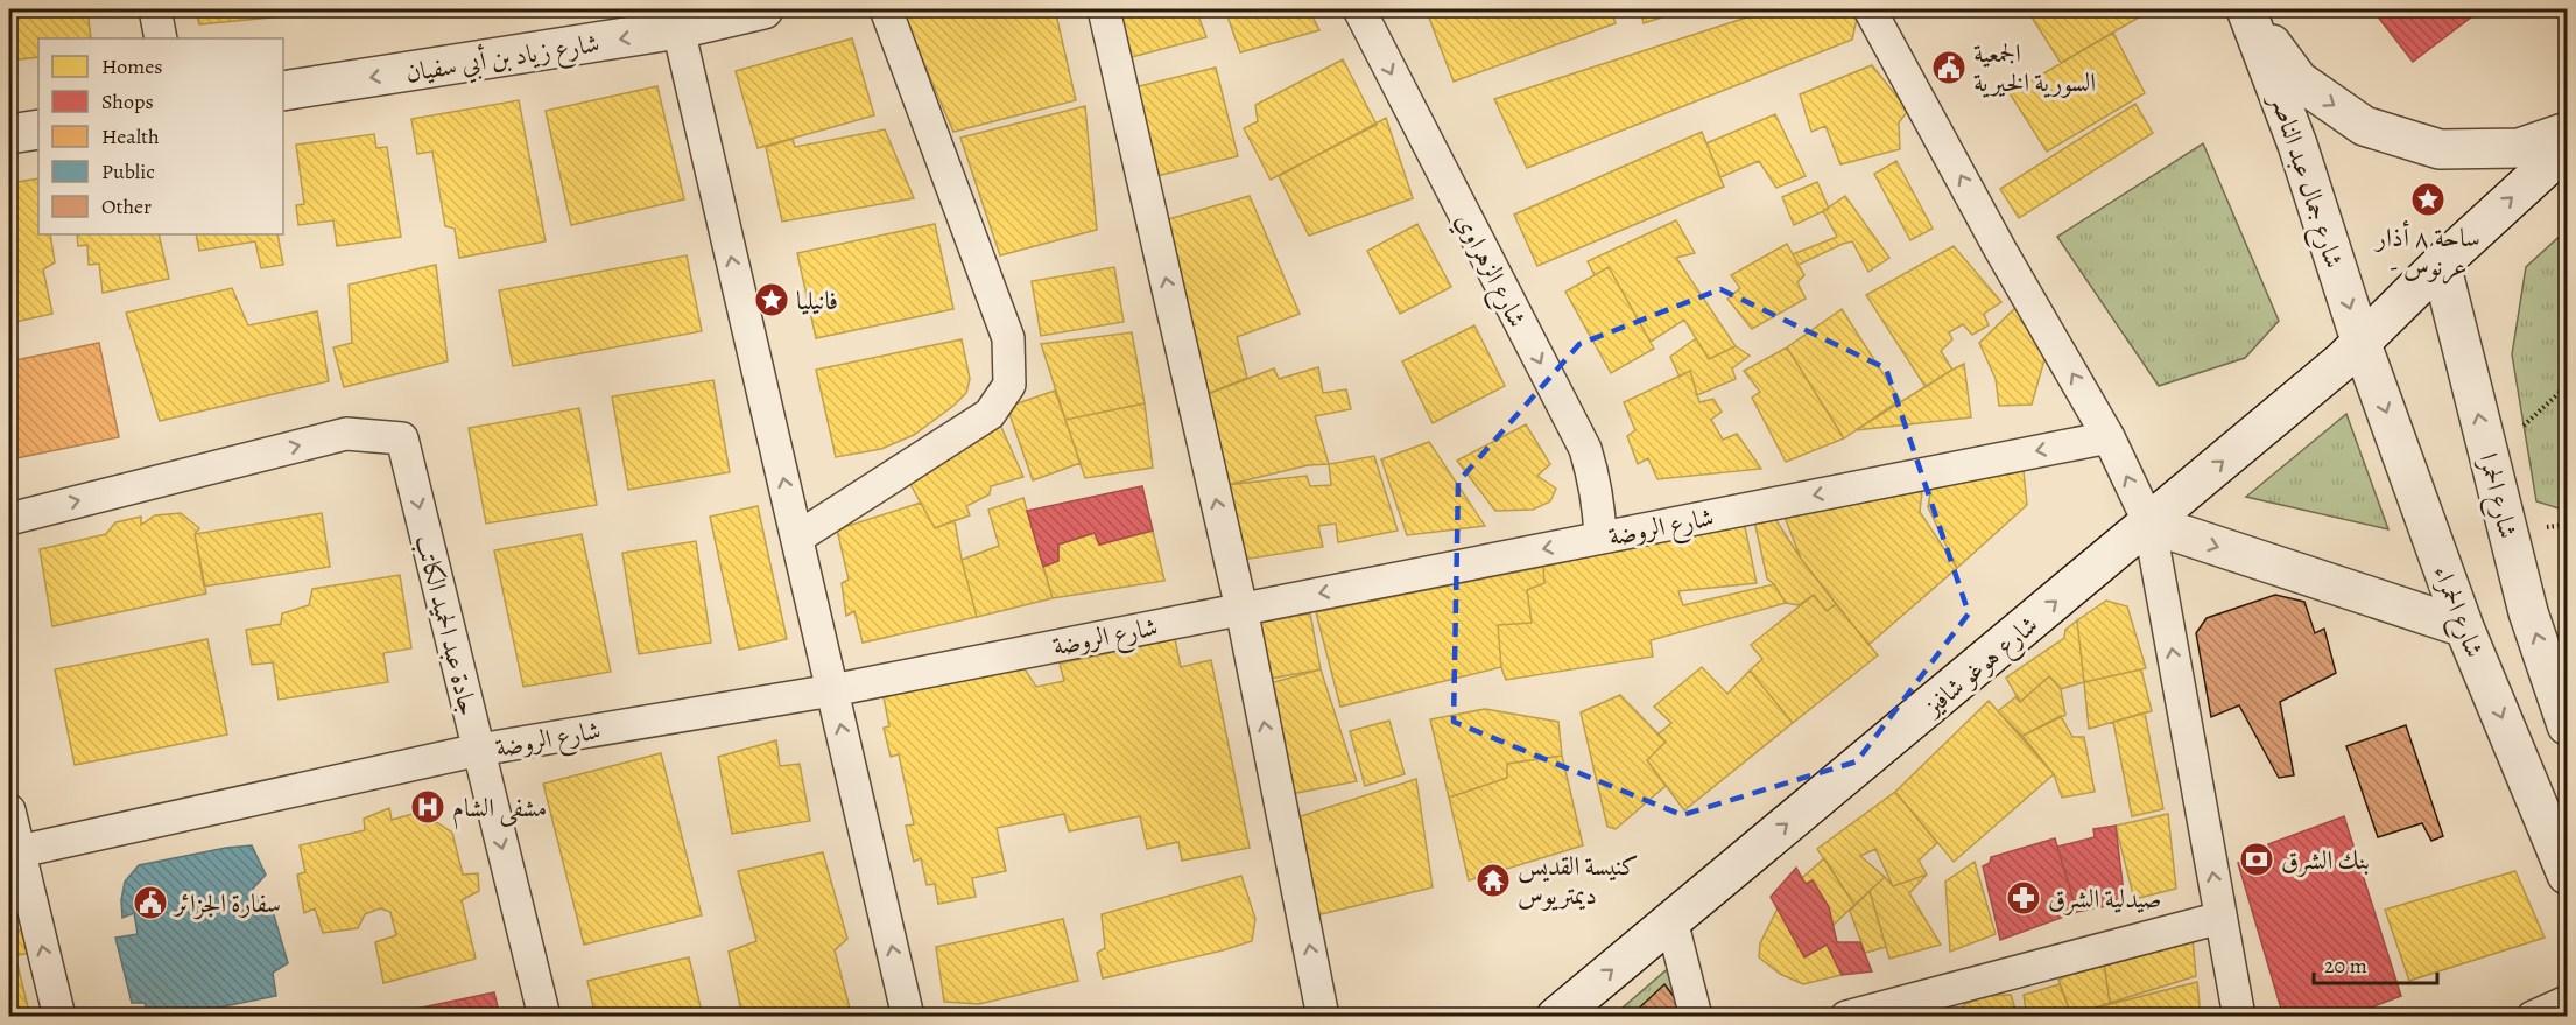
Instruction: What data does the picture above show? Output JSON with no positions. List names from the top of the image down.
{
  "streets": {
    "street": [
      "شارع زياد بن أبي سفيان",
      "شارع جمال عبد الناصر",
      "شارع الزهراوي",
      "شارع الحمرا",
      "شارع الروضة",
      "شارع الحمراء",
      "جادة عبد الحميد الكاتب",
      "شارع هوغو شافيز"
    ]
  },
  "crossings": [
    ["شارع جمال عبد الناصر", "شارع الحمراء"],
    ["شارع جمال عبد الناصر", "شارع هوغو شافيز"],
    ["شارع الزهراوي", "شارع الروضة"],
    ["شارع الحمرا", "شارع هوغو شافيز"],
    ["شارع الروضة", "جادة عبد الحميد الكاتب"],
    ["شارع الحمراء", "شارع هوغو شافيز"]
  ],
  "one_way": [
    "شارع زياد بن أبي سفيان",
    "شارع الزهراوي",
    "شارع الحمرا",
    "شارع الروضة"
  ],
  "places": {
    "public building": ["الجمعية السورية الخيرية", "سفارة الجزائر"],
    "place": ["ساحة ٨ أذار - عرنوس", "فانيليا"],
    "hospital": ["مشفى الشام"],
    "bank": ["بنك الشرق"],
    "temple": ["كنيسة القديس ديمتريوس"],
    "pharmacy": ["صيدلية الشرق"]
  },
  "legend": [
    "Homes",
    "Shops",
    "Health",
    "Public",
    "Other"
  ],
  "scale_bar": "20 m"
}
